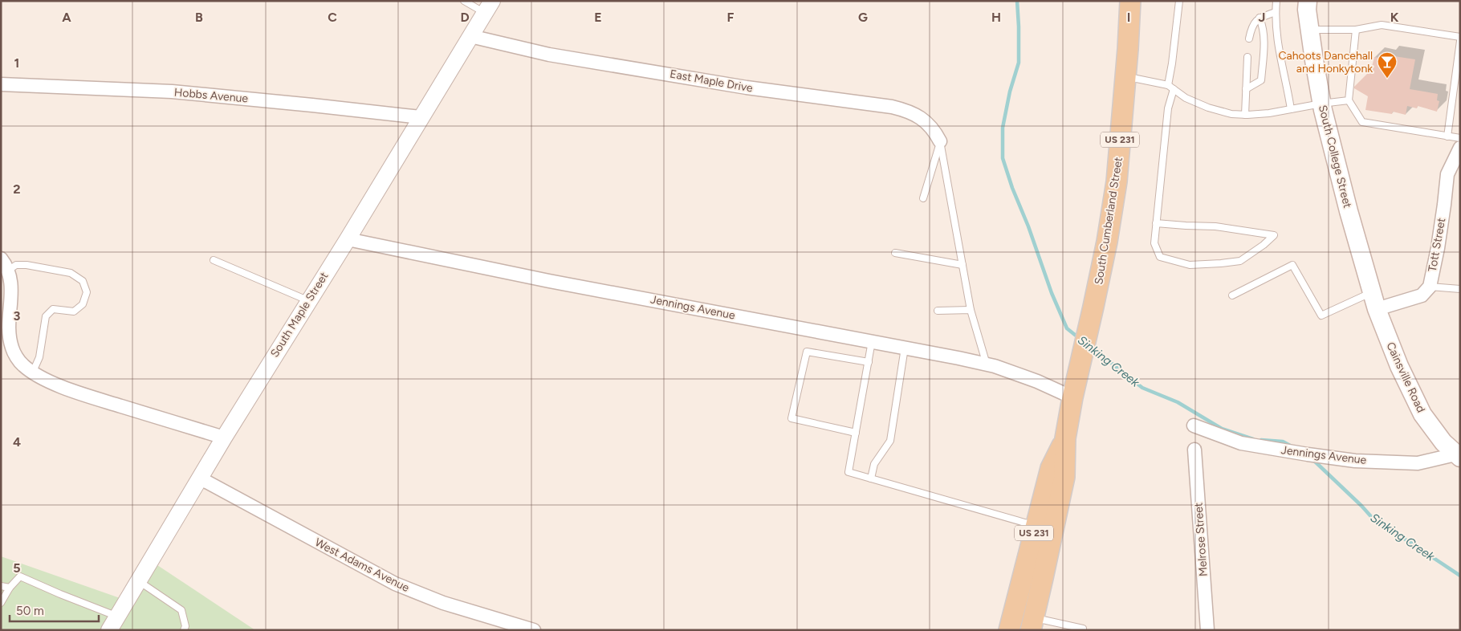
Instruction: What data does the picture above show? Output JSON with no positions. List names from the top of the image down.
{
  "streets": {
    "main road": [
      "US 231",
      "South College Street",
      "South Cumberland Street",
      "Cainsville Road"
    ],
    "street": [
      "East Maple Drive",
      "Hobbs Avenue",
      "Tott Street",
      "Jennings Avenue",
      "South Maple Street",
      "Melrose Street",
      "West Adams Avenue"
    ]
  },
  "crossings": [
    ["East Maple Drive", "South Maple Street"],
    ["Hobbs Avenue", "South Maple Street"],
    ["South College Street", "Tott Street"],
    ["South College Street", "Cainsville Road"],
    ["South Cumberland Street", "Jennings Avenue"],
    ["Tott Street", "Cainsville Road"],
    ["Jennings Avenue", "South Maple Street"],
    ["Jennings Avenue", "Cainsville Road"],
    ["South Maple Street", "West Adams Avenue"]
  ],
  "water": ["Sinking Creek"],
  "places": {
    "bar": ["Cahoots Dancehall and Honkytonk"]
  },
  "scale_bar": "50 m",
  "grid": {
    "columns": [
      "A",
      "B",
      "C",
      "D",
      "E",
      "F",
      "G",
      "H",
      "I",
      "J",
      "K"
    ],
    "rows": [
      "1",
      "2",
      "3",
      "4",
      "5"
    ]
  }
}
